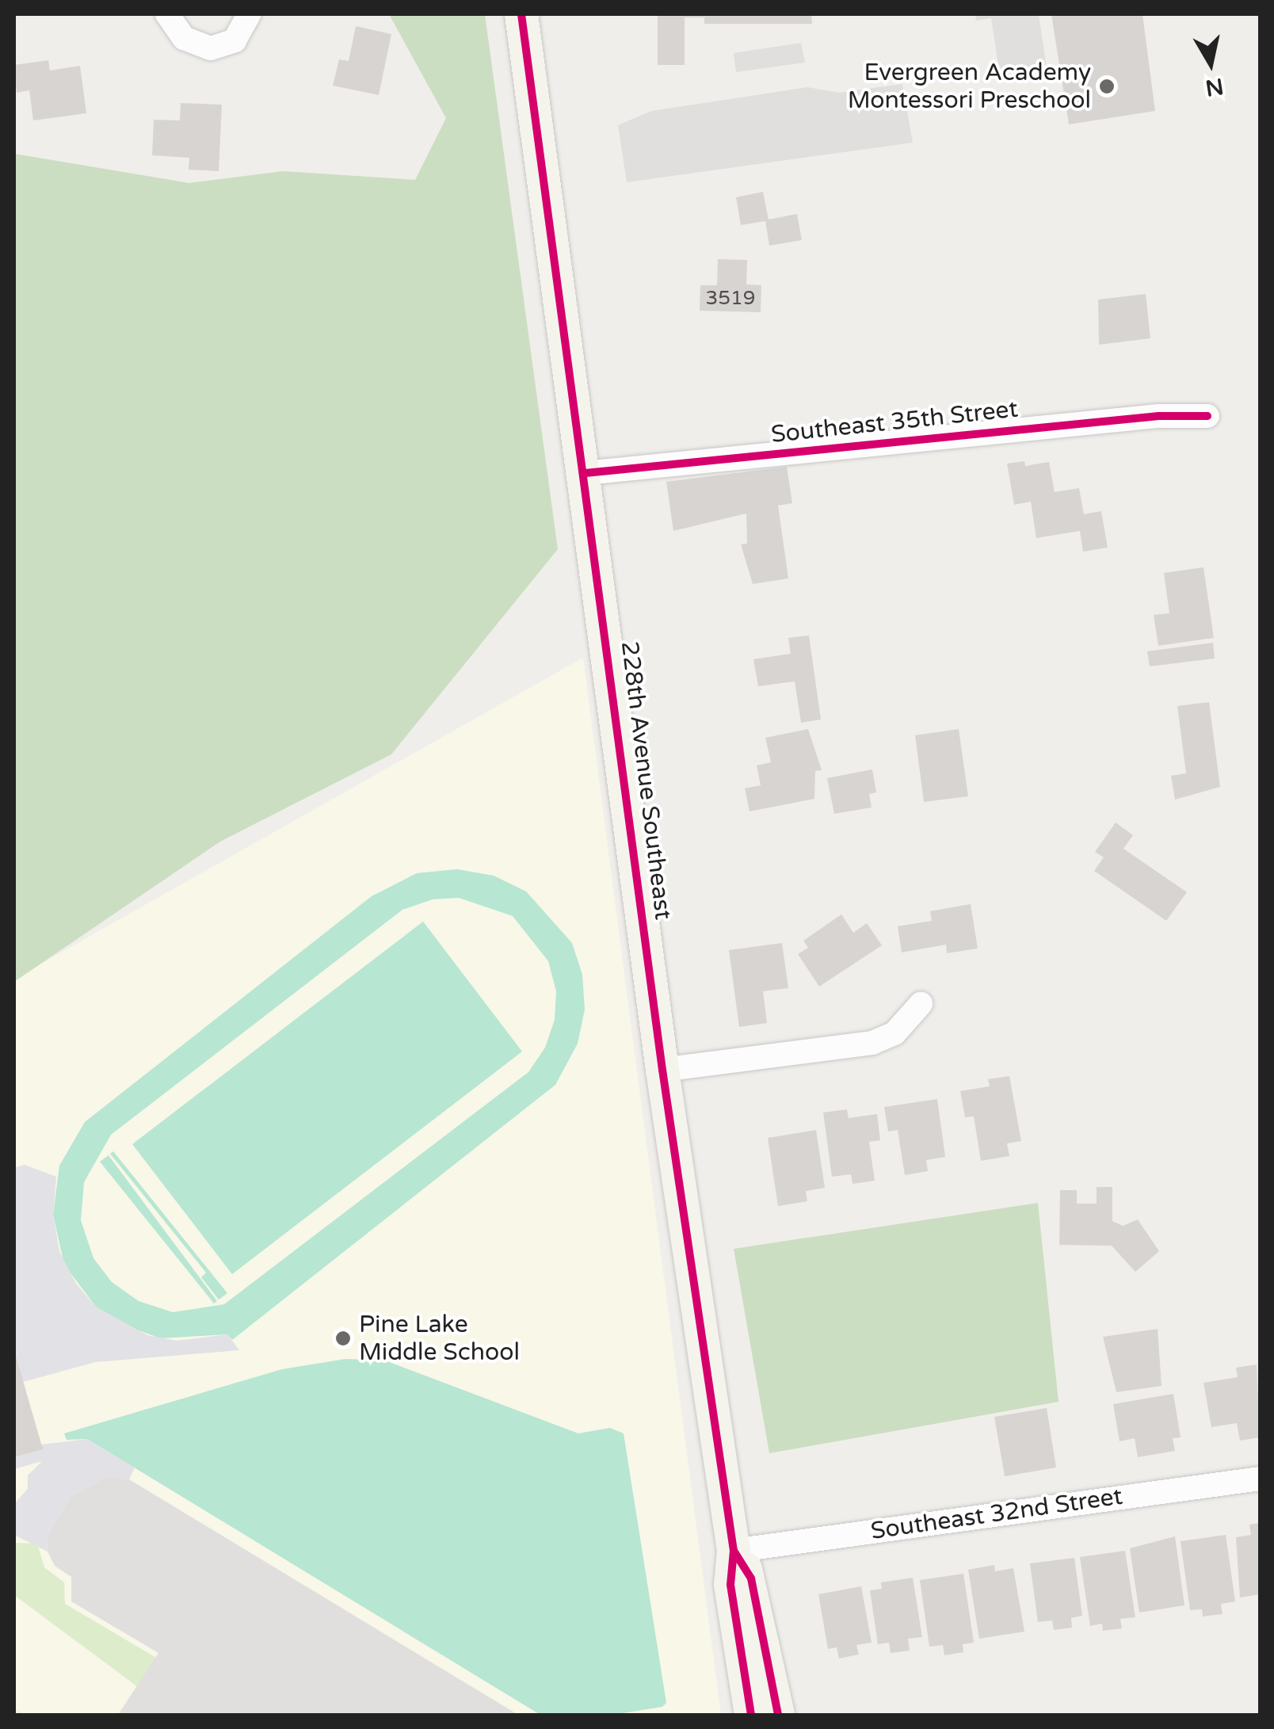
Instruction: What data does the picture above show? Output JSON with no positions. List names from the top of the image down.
{
  "streets": {
    "main road": ["228th Avenue Southeast"],
    "street": ["Southeast 35th Street", "Southeast 32nd Street"]
  },
  "crossings": [
    ["Southeast 35th Street", "228th Avenue Southeast"],
    ["228th Avenue Southeast", "Southeast 32nd Street"]
  ],
  "places": ["Evergreen Academy Montessori Preschool", "Pine Lake Middle School"],
  "house_numbers": ["3519"],
  "north": "bottom"
}
